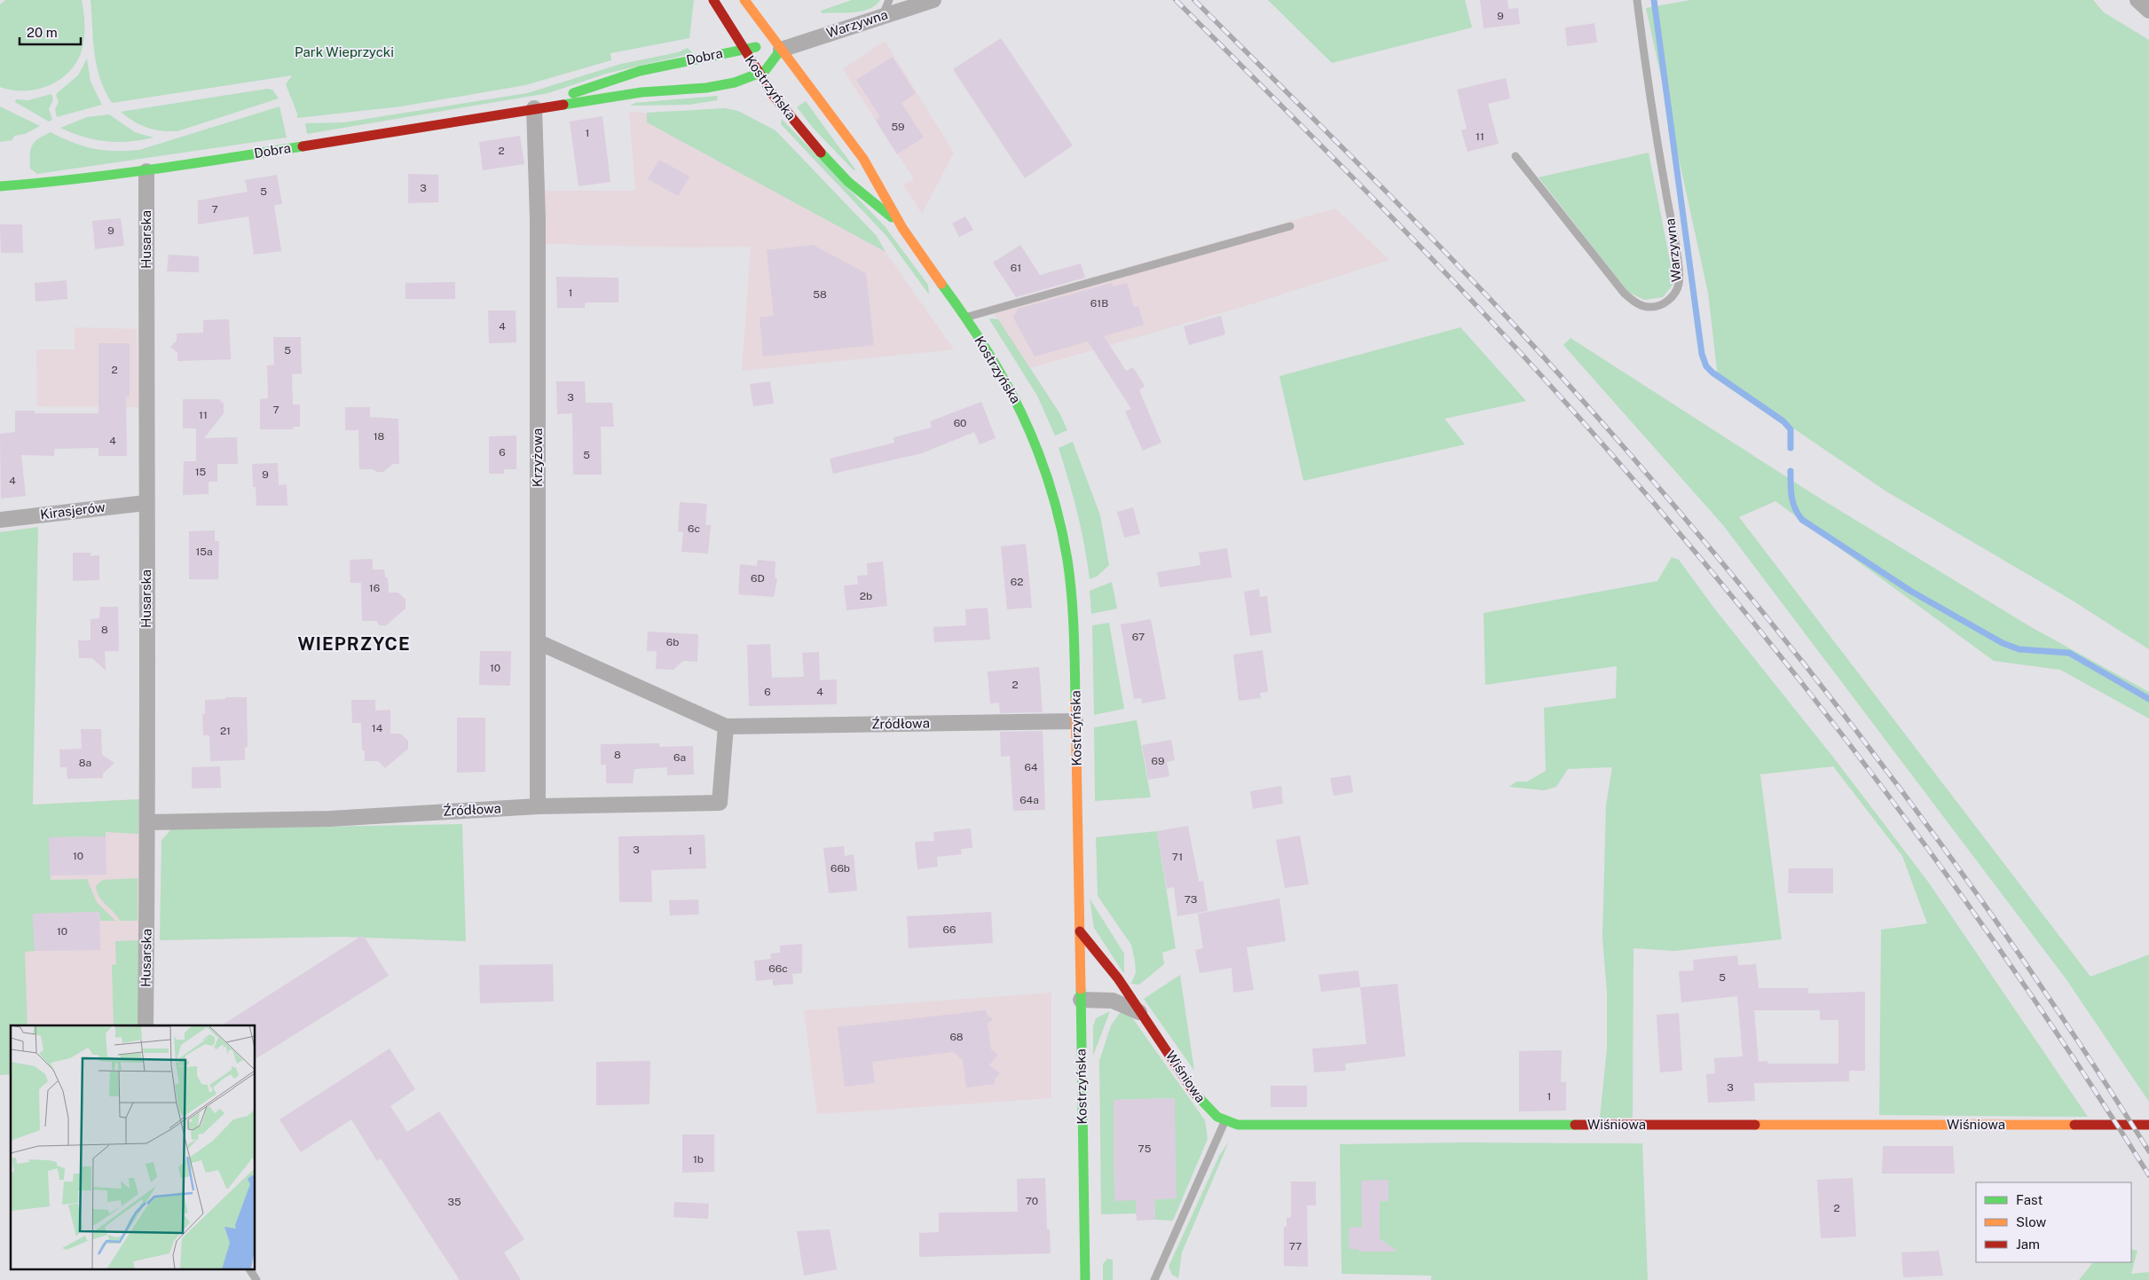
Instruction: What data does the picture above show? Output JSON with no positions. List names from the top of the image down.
{
  "streets": {
    "street": [
      "Warzywna",
      "Dobra",
      "Kostrzyńska",
      "Husarska",
      "Krzyżowa",
      "Kirasjerów",
      "Źródłowa",
      "Wiśniowa"
    ]
  },
  "crossings": [
    ["Warzywna", "Dobra"],
    ["Warzywna", "Kostrzyńska"],
    ["Dobra", "Kostrzyńska"],
    ["Dobra", "Husarska"],
    ["Dobra", "Krzyżowa"],
    ["Kostrzyńska", "Źródłowa"],
    ["Kostrzyńska", "Wiśniowa"],
    ["Husarska", "Kirasjerów"],
    ["Husarska", "Źródłowa"],
    ["Krzyżowa", "Źródłowa"]
  ],
  "districts": ["WIEPRZYCE"],
  "parks": ["Park Wieprzycki"],
  "house_numbers": [
    "9",
    "59",
    "1",
    "11",
    "2",
    "3",
    "5",
    "7",
    "9",
    "61",
    "1",
    "58",
    "61B",
    "4",
    "5",
    "2",
    "3",
    "7",
    "11",
    "60",
    "18",
    "4",
    "6",
    "5",
    "15",
    "9",
    "4",
    "6c",
    "15a",
    "6D",
    "62",
    "16",
    "2b",
    "8",
    "67",
    "6b",
    "10",
    "2",
    "6",
    "4",
    "14",
    "21",
    "8",
    "6a",
    "69",
    "8a",
    "64",
    "64a",
    "3",
    "1",
    "10",
    "71",
    "66b",
    "73",
    "66",
    "10",
    "66c",
    "5",
    "68",
    "3",
    "1",
    "75",
    "1b",
    "70",
    "35",
    "2",
    "77"
  ],
  "legend": ["Fast", "Slow", "Jam"],
  "scale_bar": "20 m"
}
